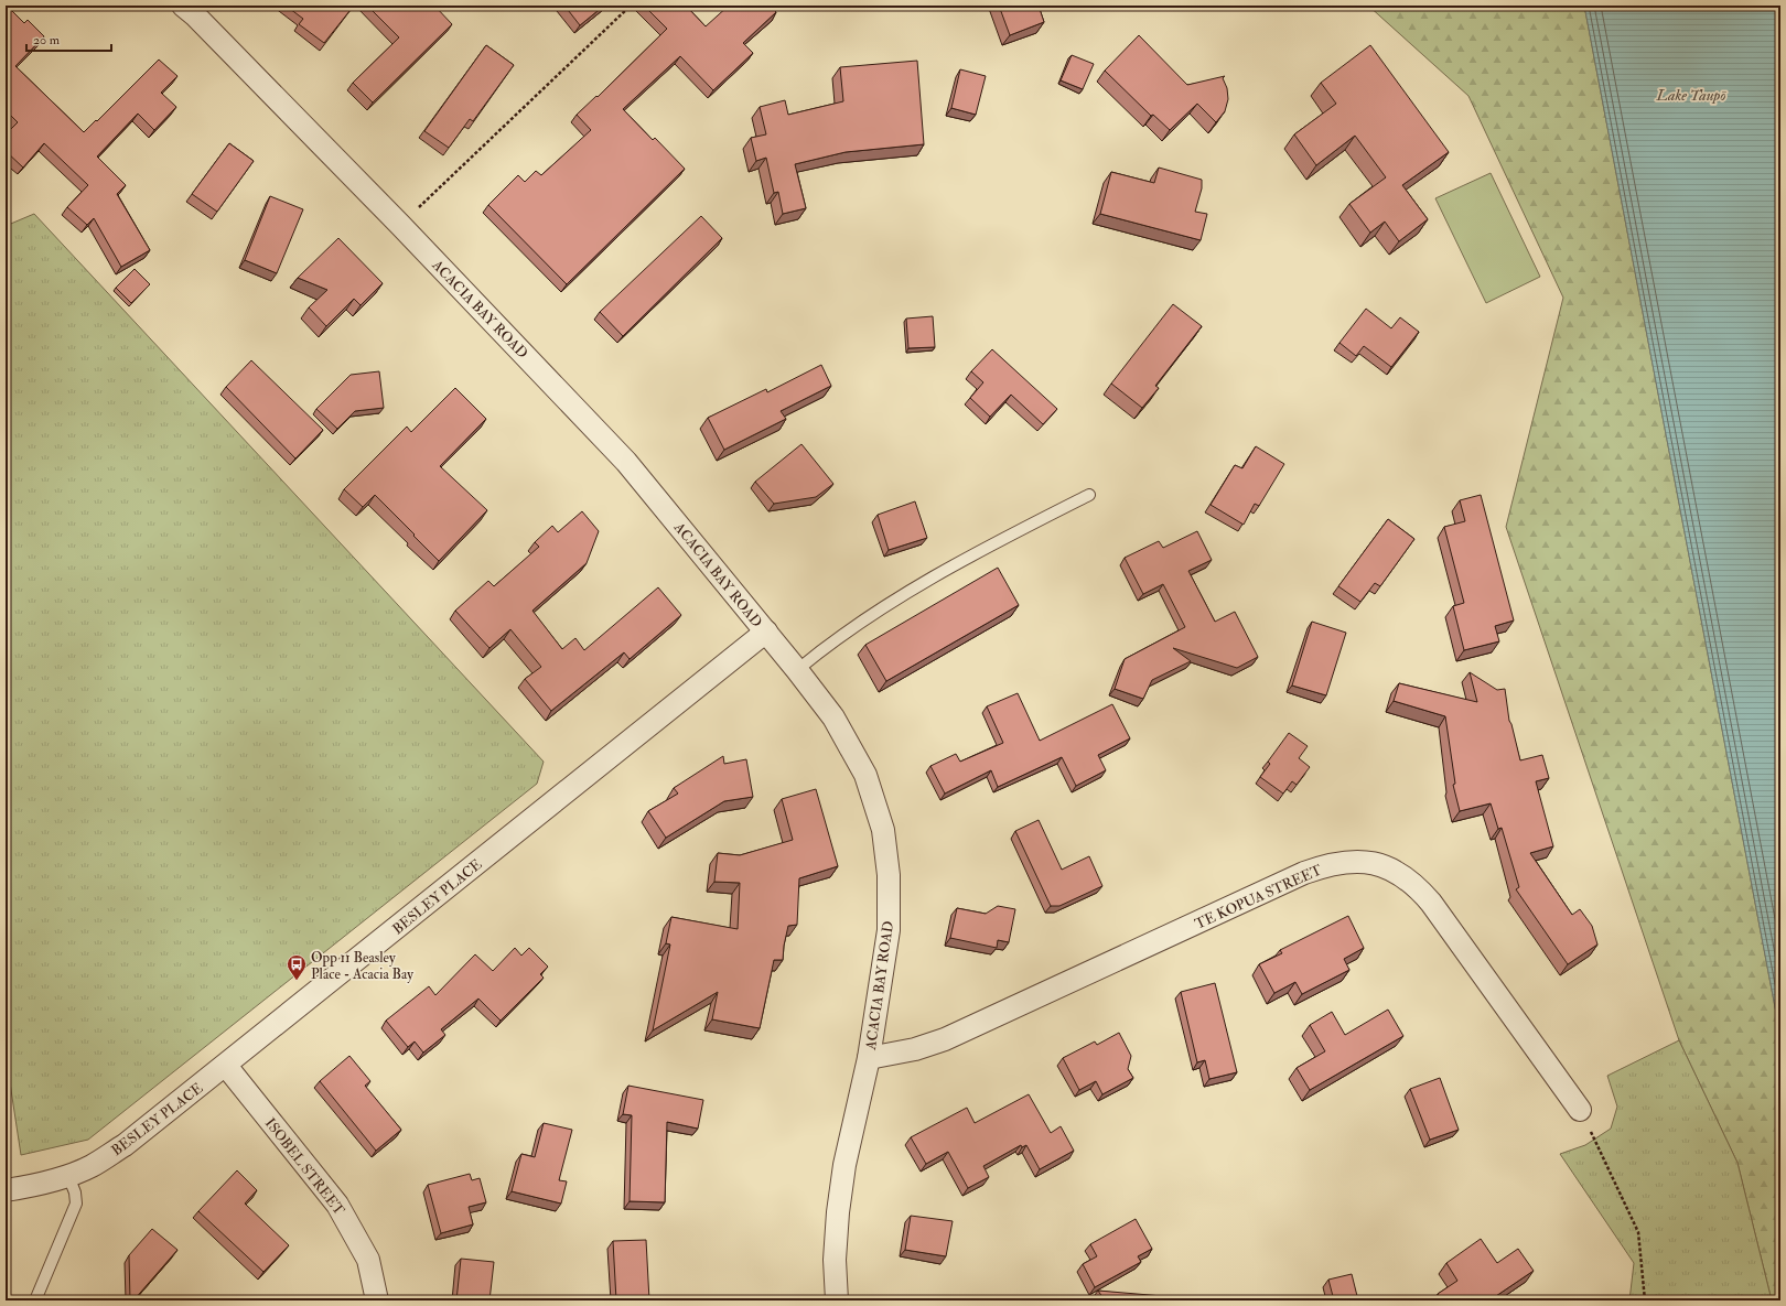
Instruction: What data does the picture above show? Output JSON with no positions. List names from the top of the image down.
{
  "streets": {
    "street": [
      "ACACIA BAY ROAD",
      "BESLEY PLACE",
      "TE KOPUA STREET",
      "ISOBEL STREET"
    ]
  },
  "crossings": [
    ["ACACIA BAY ROAD", "BESLEY PLACE"],
    ["ACACIA BAY ROAD", "TE KOPUA STREET"],
    ["BESLEY PLACE", "ISOBEL STREET"]
  ],
  "water": ["Lake Taupō"],
  "places": {
    "bus stop": ["Opp 11 Beasley Place - Acacia Bay"]
  },
  "scale_bar": "20 m"
}
